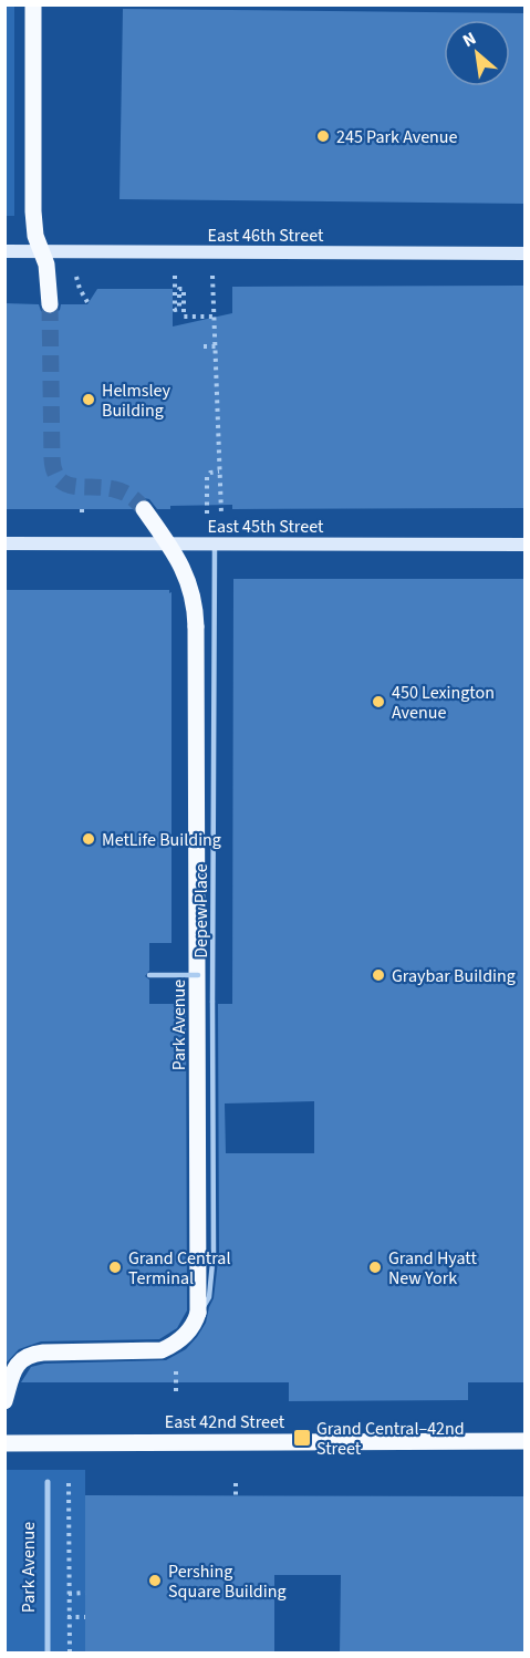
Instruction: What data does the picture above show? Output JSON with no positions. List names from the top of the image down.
{
  "streets": {
    "main road": [
      "East 46th Street",
      "East 45th Street",
      "Park Avenue",
      "East 42nd Street"
    ],
    "lane": ["Depew Place"]
  },
  "crossings": [
    ["East 45th Street", "Depew Place"],
    ["Depew Place", "Park Avenue"]
  ],
  "places": {
    "other": [
      "245 Park Avenue",
      "Helmsley Building",
      "450 Lexington Avenue",
      "MetLife Building",
      "Graybar Building",
      "Grand Central Terminal",
      "Grand Hyatt New York",
      "Pershing Square Building"
    ],
    "transit": ["Grand Central–42nd Street"]
  },
  "north": "top left"
}
